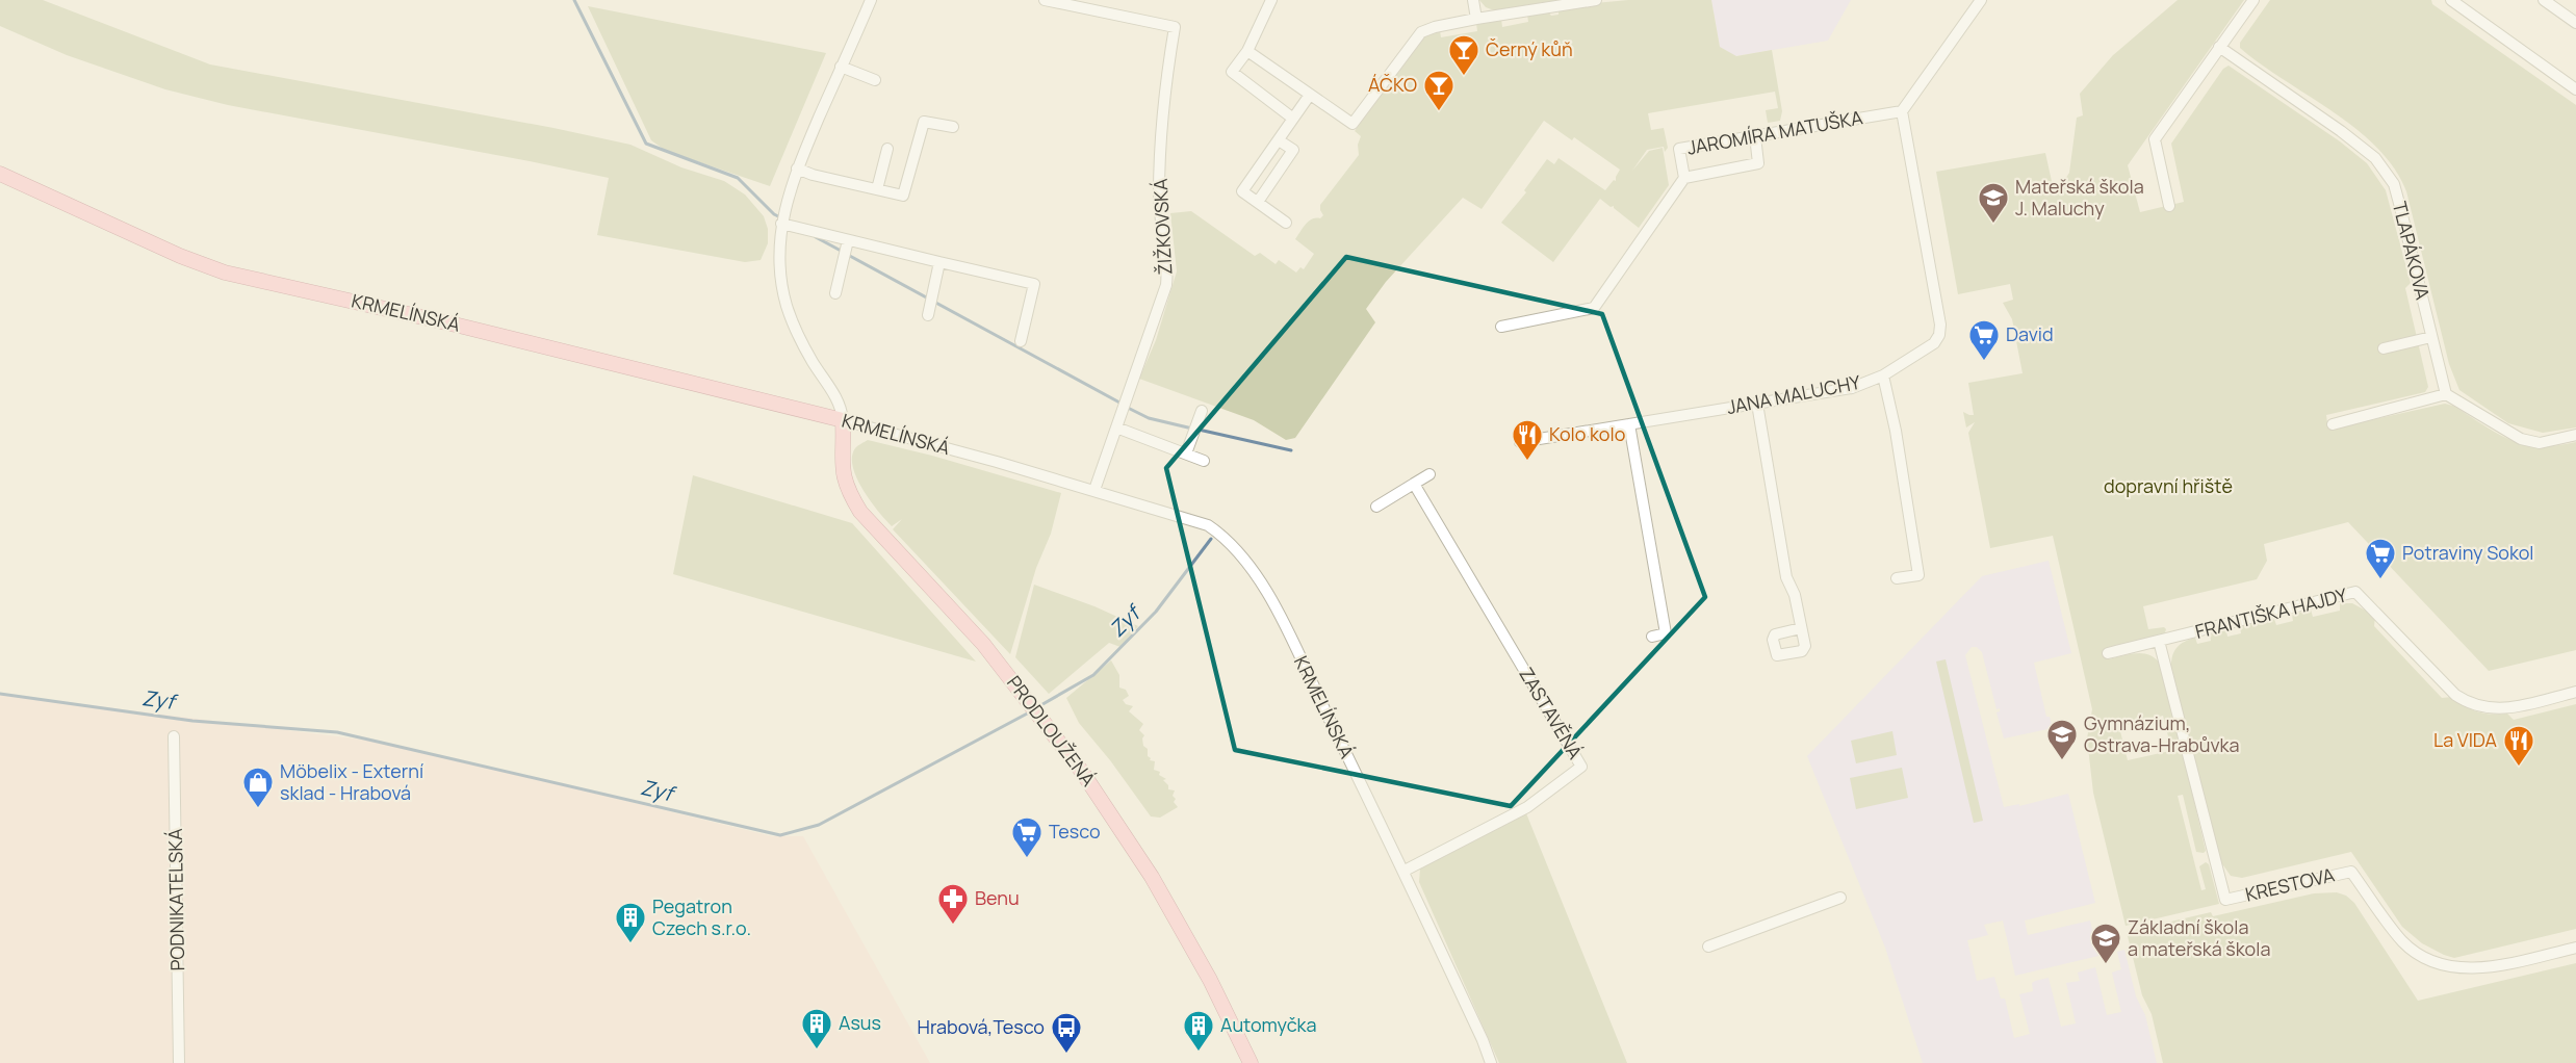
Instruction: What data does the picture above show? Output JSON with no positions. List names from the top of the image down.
{
  "streets": {
    "main road": ["KRMELÍNSKÁ", "PRODLOUŽENÁ"],
    "street": [
      "JAROMÍRA MATUŠKA",
      "ŽIŽKOVSKÁ",
      "TLAPÁKOVA",
      "JANA MALUCHY",
      "FRANTIŠKA HAJDY",
      "ZASTAVĚNÁ",
      "KRESTOVA",
      "PODNIKATELSKÁ"
    ]
  },
  "crossings": [
    ["JAROMÍRA MATUŠKA", "JANA MALUCHY"],
    ["ŽIŽKOVSKÁ", "KRMELÍNSKÁ"],
    ["KRMELÍNSKÁ", "ZASTAVĚNÁ"],
    ["KRMELÍNSKÁ", "PRODLOUŽENÁ"],
    ["FRANTIŠKA HAJDY", "KRESTOVA"]
  ],
  "water": ["Zyf"],
  "parks": ["dopravní hřiště"],
  "places": {
    "bar": ["Černý kůň", "ÁČKO"],
    "school or university": ["Mateřská škola J. Maluchy", "Gymnázium, Ostrava-Hrabůvka", "Základní škola a mateřská škola"],
    "supermarket": ["David", "Potraviny Sokol", "Tesco"],
    "restaurant": ["Kolo kolo", "La VIDA"],
    "shop": ["Möbelix - Externí sklad - Hrabová"],
    "pharmacy": ["Benu"],
    "building": ["Pegatron Czech s.r.o.", "Asus", "Automyčka"],
    "bus stop": ["Hrabová,Tesco"]
  }
}
